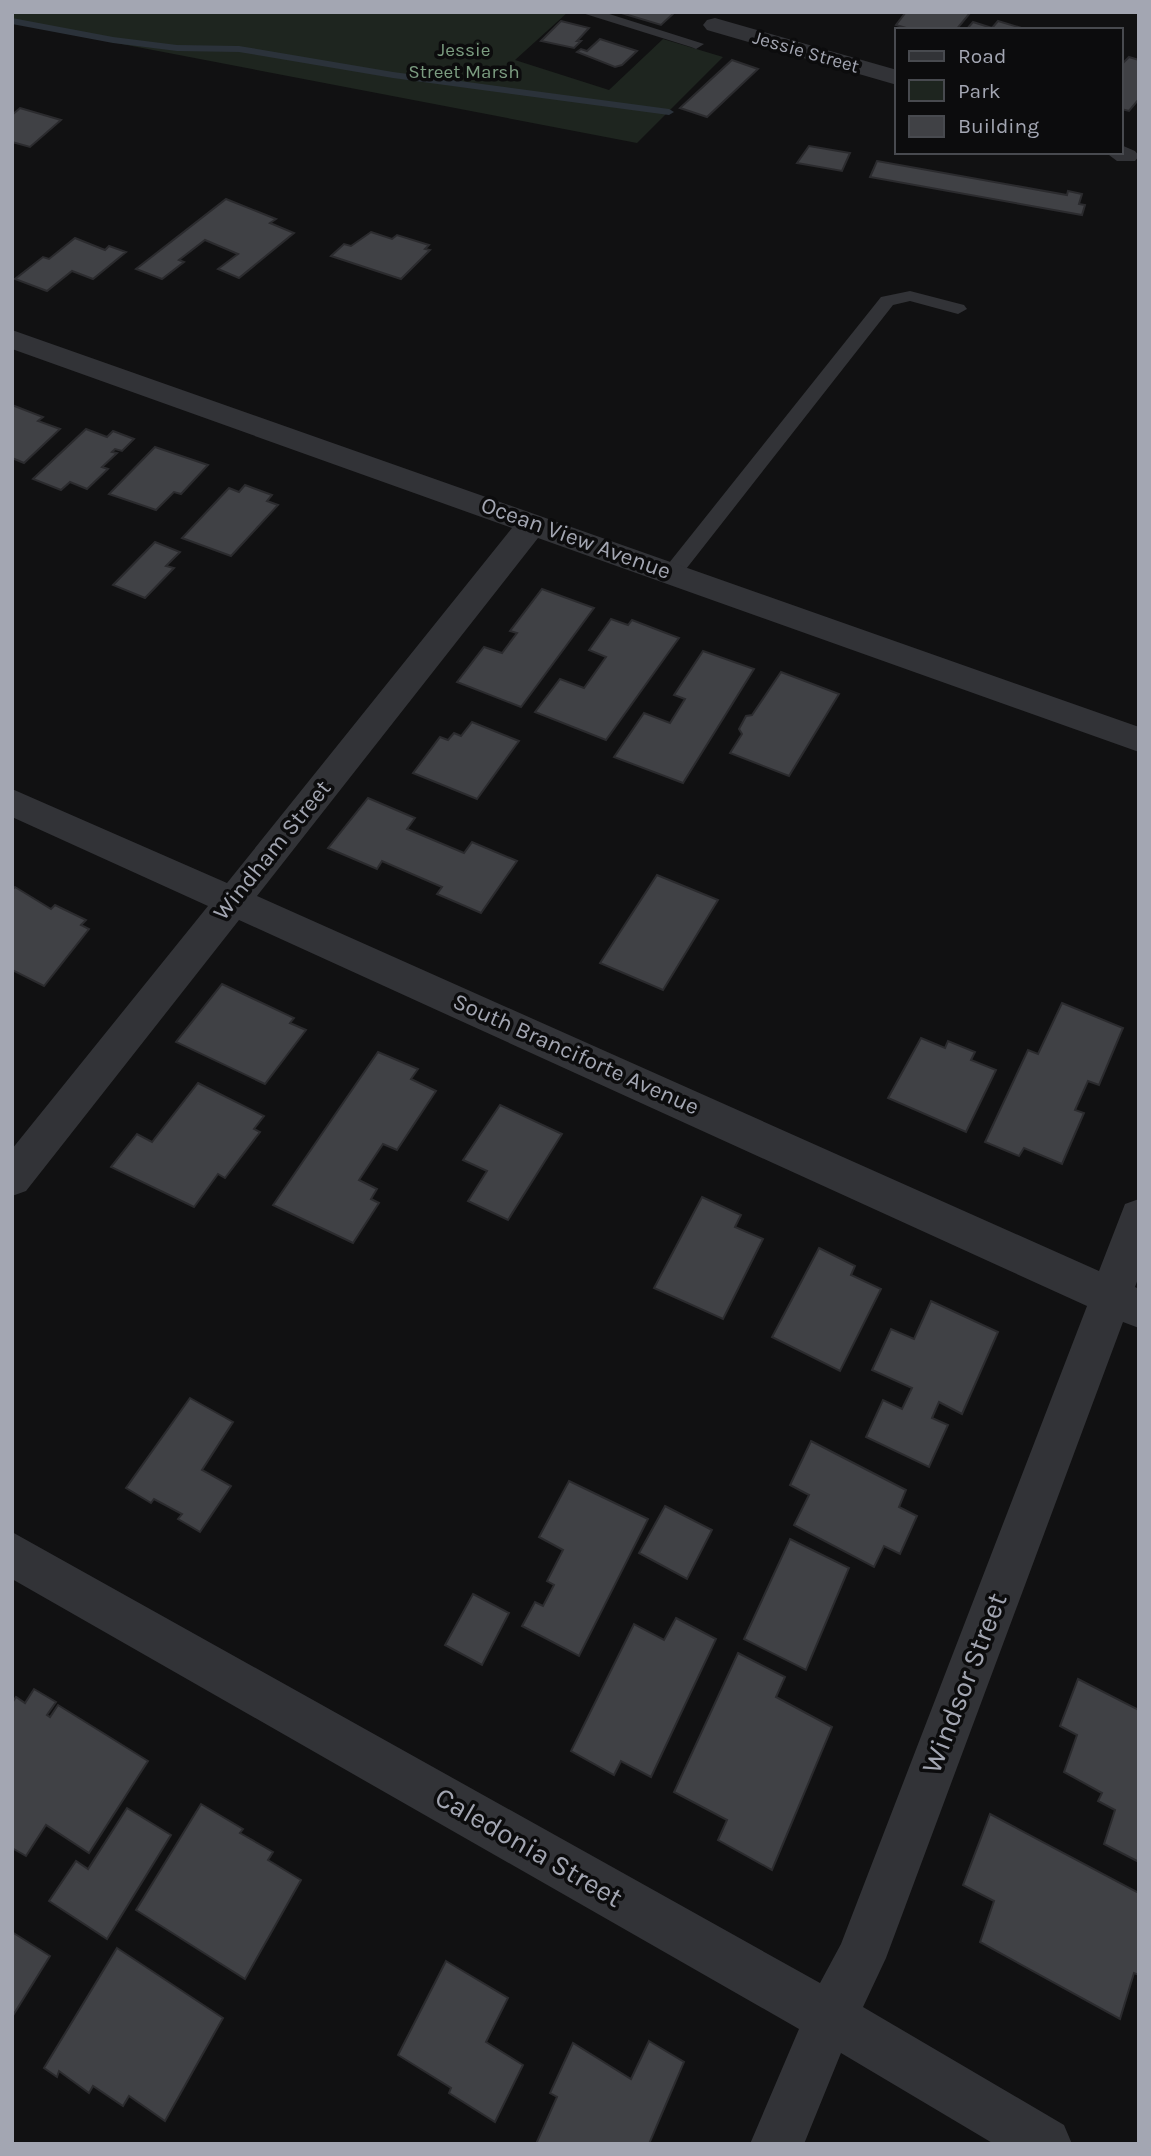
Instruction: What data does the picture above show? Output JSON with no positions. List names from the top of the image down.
{
  "streets": {
    "street": [
      "Jessie Street",
      "Ocean View Avenue",
      "Windham Street",
      "South Branciforte Avenue",
      "Windsor Street",
      "Caledonia Street"
    ]
  },
  "crossings": [
    ["Ocean View Avenue", "Windham Street"],
    ["Windham Street", "South Branciforte Avenue"],
    ["South Branciforte Avenue", "Windsor Street"],
    ["Windsor Street", "Caledonia Street"]
  ],
  "parks": ["Jessie Street Marsh"],
  "legend": ["Road", "Park", "Building"]
}
